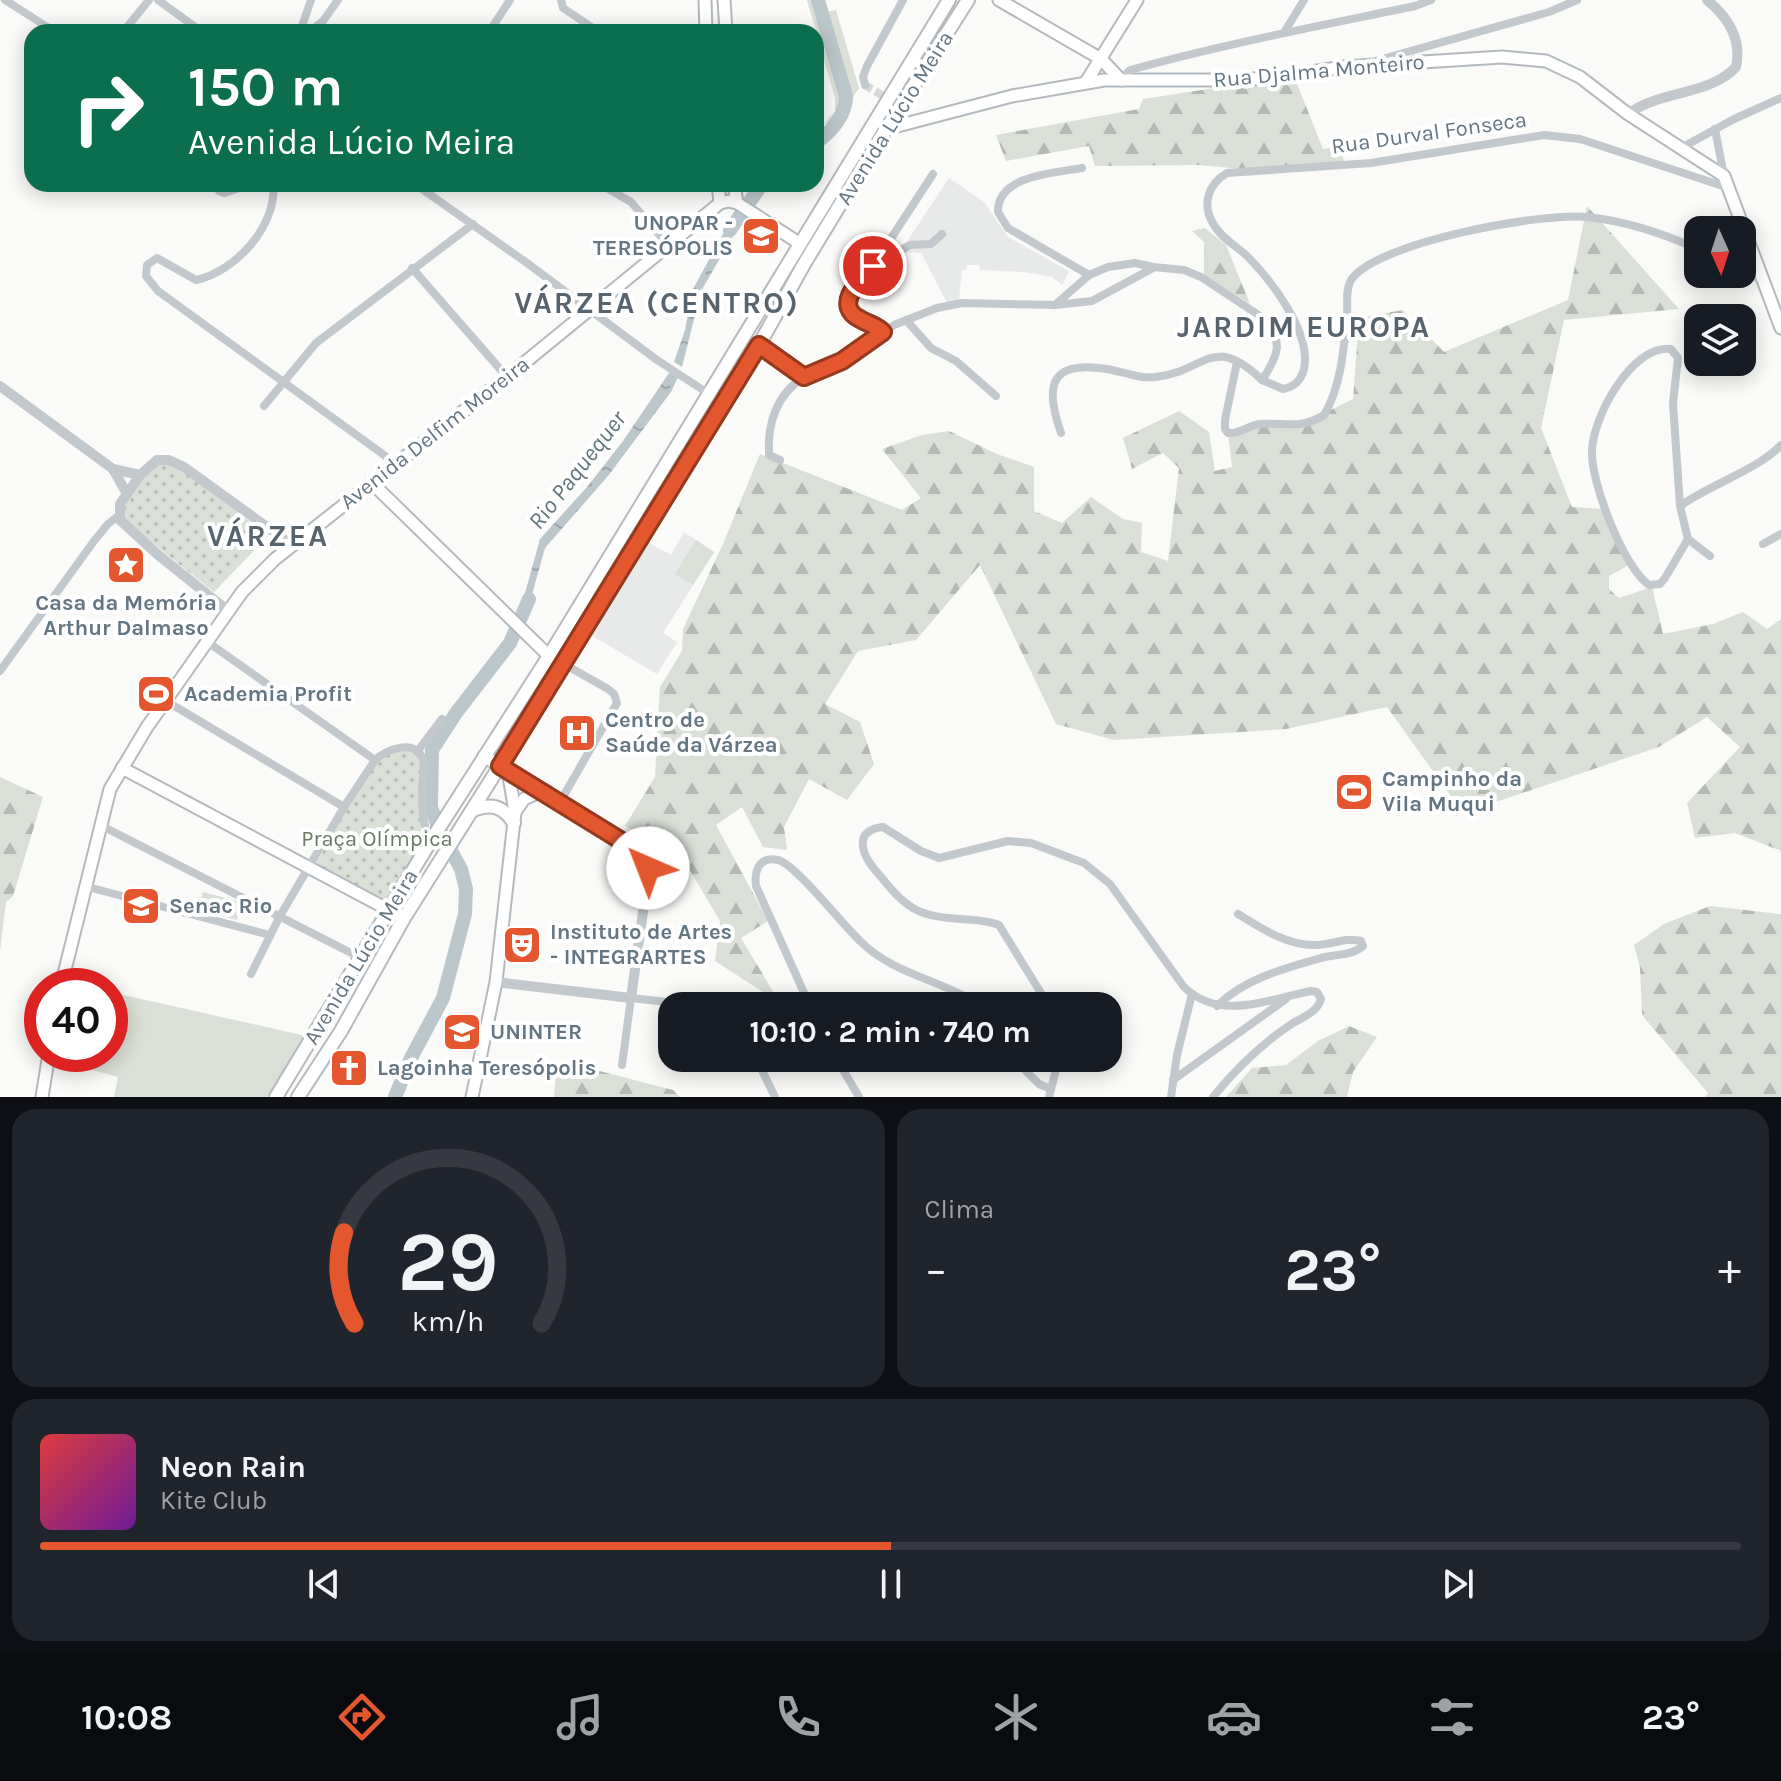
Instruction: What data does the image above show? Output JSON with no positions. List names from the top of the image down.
{
  "streets": {
    "main road": ["Rua Djalma Monteiro", "Avenida Lúcio Meira", "Avenida Delfim Moreira"],
    "street": ["Rua Durval Fonseca"]
  },
  "crossings": [
    ["Rua Djalma Monteiro", "Avenida Lúcio Meira"]
  ],
  "districts": ["VÁRZEA (CENTRO)", "JARDIM EUROPA", "VÁRZEA"],
  "water": ["Rio Paquequer"],
  "parks": ["Praça Olímpica"],
  "places": {
    "school or university": ["UNOPAR - TERESÓPOLIS", "Senac Rio", "UNINTER"],
    "place": ["Casa da Memória Arthur Dalmaso"],
    "sports": ["Academia Profit", "Campinho da Vila Muqui"],
    "hospital": ["Centro de Saúde da Várzea"],
    "theatre": ["Instituto de Artes - INTEGRARTES"],
    "church": ["Lagoinha Teresópolis"]
  },
  "north": "bottom",
  "page": {
    "turn": ["150 m", "Avenida Lúcio Meira"],
    "limit": "40",
    "trip": "10:10 · 2 min · 740 m",
    "tile": "Clima",
    "heat": ["−", "23°", "+"],
    "song": ["Neon Rain", "Kite Club"],
    "tabs": ["10:08", "23°"],
    "gauge": ["29", "km/h"]
  }
}
